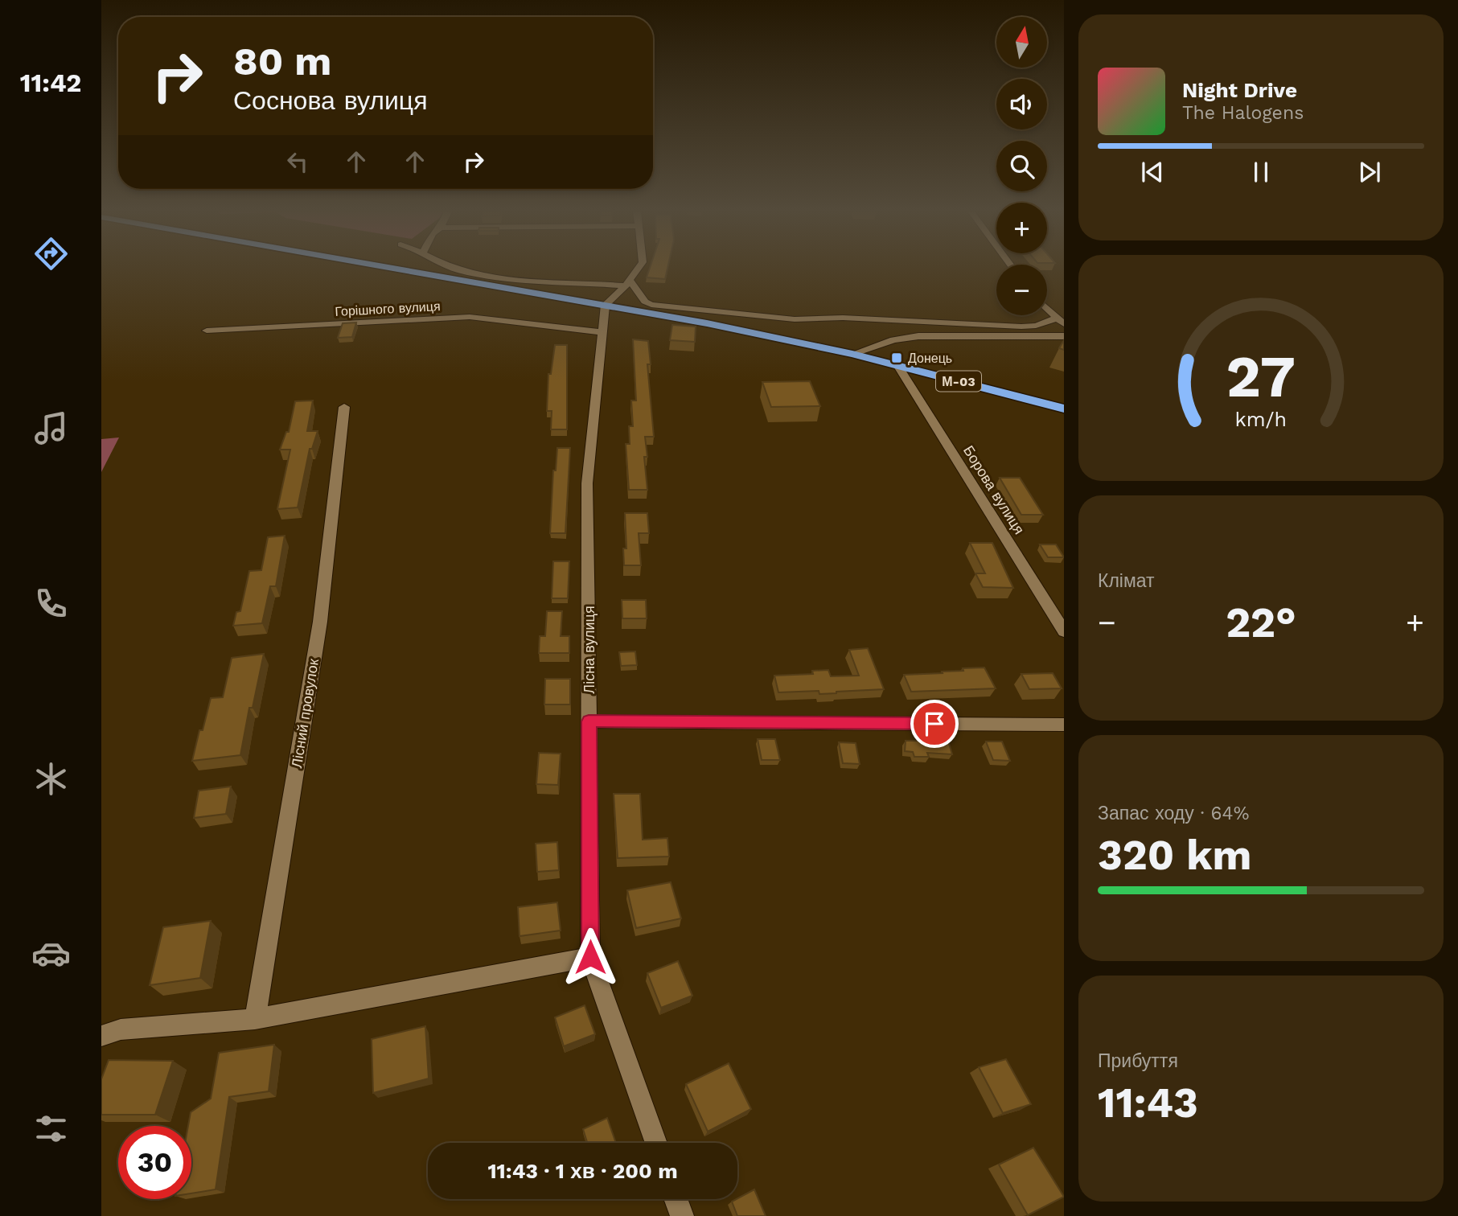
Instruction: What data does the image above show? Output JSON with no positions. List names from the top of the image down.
{
  "streets": {
    "highway": ["М-03"],
    "street": [
      "Горішного вулиця",
      "Борова вулиця",
      "Лісна вулиця",
      "Лісний провулок"
    ]
  },
  "crossings": [
    ["Горішного вулиця", "Лісна вулиця"],
    ["М-03", "Борова вулиця"],
    ["М-03", "Лісна вулиця"]
  ],
  "places": {
    "transit": ["Донець"]
  },
  "north": "top",
  "page": {
    "tabs": "11:42",
    "map_buttons": ["+", "−"],
    "turn": ["80 m", "Соснова вулиця"],
    "song": ["Night Drive", "The Halogens"],
    "tile": [
      "Клімат",
      ["Запас ходу · 64%", "320 km"],
      ["Прибуття", "11:43"]
    ],
    "heat": ["−", "22°", "+"],
    "limit": "30",
    "trip": "11:43 · 1 хв · 200 m",
    "gauge": ["27", "km/h"]
  }
}
